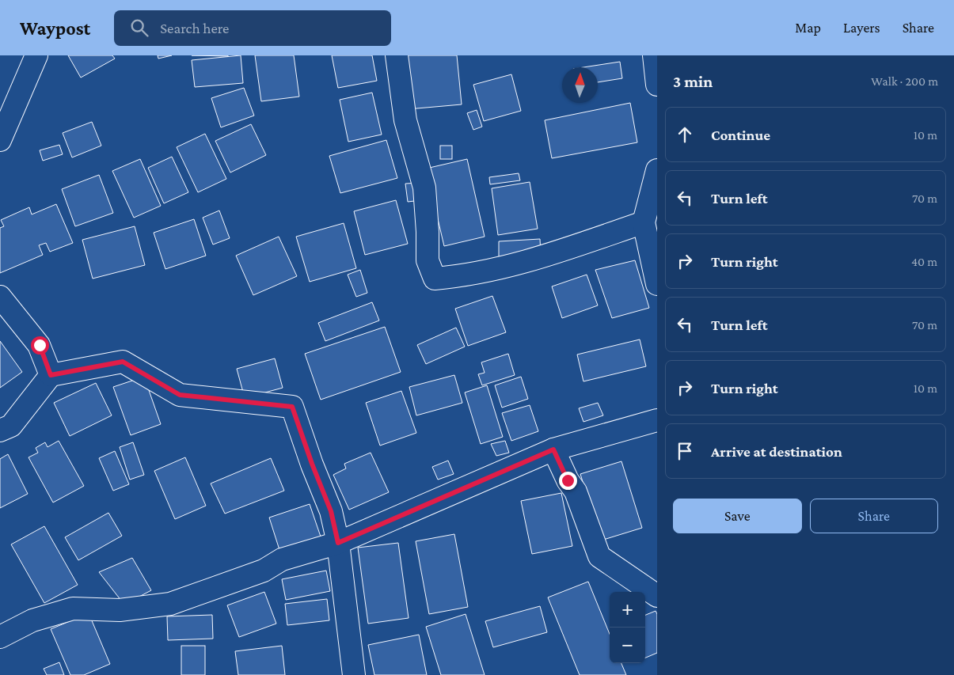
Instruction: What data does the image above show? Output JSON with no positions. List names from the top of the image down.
{
  "north": "top",
  "page": {
    "header": "Waypost",
    "search": "Search here",
    "nav": ["Map", "Layers", "Share"],
    "heading": ["3 min", "Walk · 200 m"],
    "list": [
      ["Continue", "10 m"],
      ["Turn left", "70 m"],
      ["Turn right", "40 m"],
      ["Turn left", "70 m"],
      ["Turn right", "10 m"],
      "Arrive at destination"
    ],
    "buttons": ["Save", "Share"],
    "map_buttons": ["+", "−"]
  }
}
